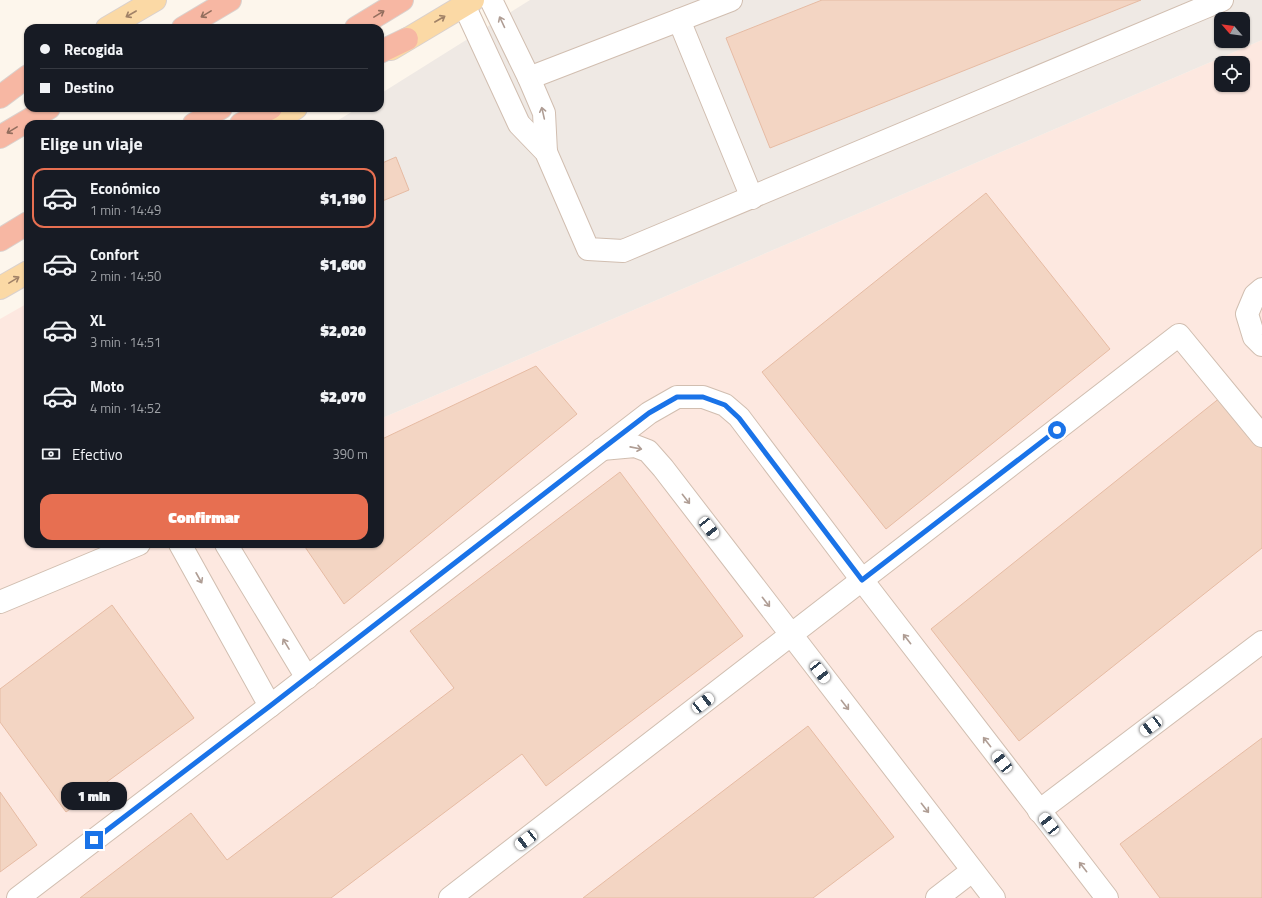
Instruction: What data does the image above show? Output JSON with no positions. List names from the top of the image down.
{
  "north": "top left",
  "page": {
    "banner": ["Recogida", "Destino"],
    "heading": "Elige un viaje",
    "list": [
      {
        "name": "Económico",
        "note": "1 min · 14:49",
        "value": "$1,190"
      },
      {
        "name": "Confort",
        "note": "2 min · 14:50",
        "value": "$1,600"
      },
      {
        "name": "XL",
        "note": "3 min · 14:51",
        "value": "$2,020"
      },
      {
        "name": "Moto",
        "note": "4 min · 14:52",
        "value": "$2,070"
      }
    ],
    "pay": ["Efectivo", "390 m"],
    "buttons": "Confirmar",
    "bubble": "1 min"
  }
}
